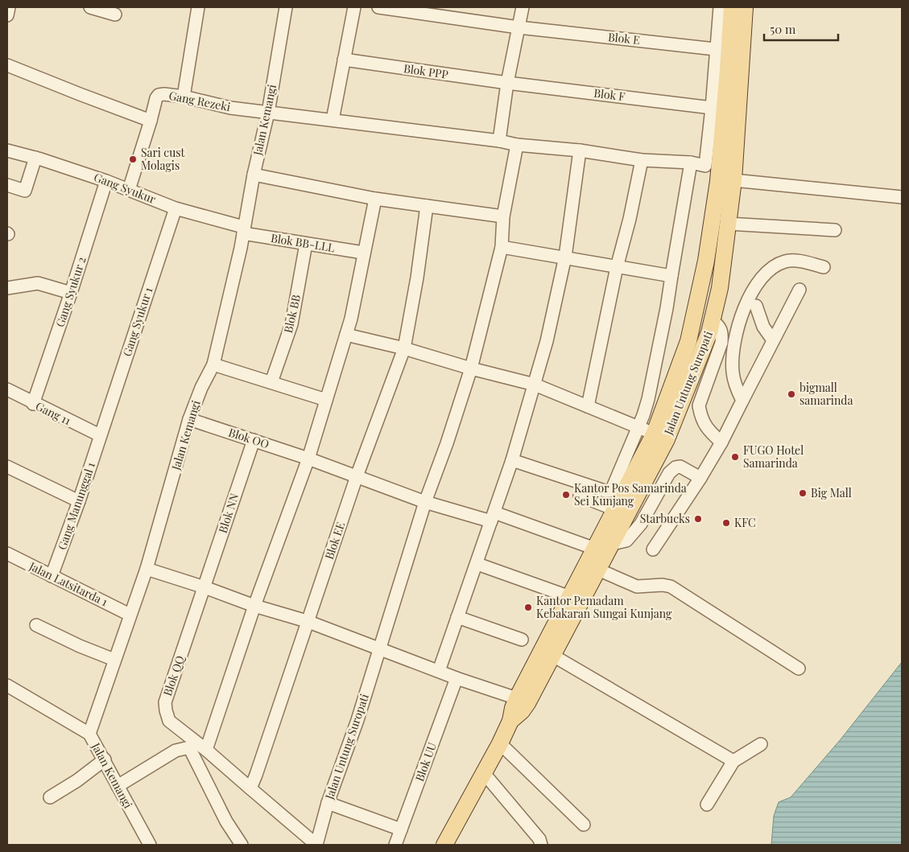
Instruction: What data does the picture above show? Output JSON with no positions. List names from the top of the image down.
{
  "streets": {
    "main road": ["Jalan Untung Suropati"],
    "street": [
      "Blok E",
      "Blok PPP",
      "Blok F",
      "Gang Rezeki",
      "Jalan Kemangi",
      "Gang Syukur",
      "Blok BB-LLL",
      "Gang Syukur 2",
      "Blok BB",
      "Gang Syukur 1",
      "Gang 11",
      "Blok OO",
      "Gang Manunggal 1",
      "Blok NN",
      "Blok EE",
      "Jalan Latsitarda 1",
      "Blok QQ",
      "Blok UU"
    ]
  },
  "crossings": [
    ["Blok E", "Jalan Untung Suropati"],
    ["Blok PPP", "Blok F"],
    ["Gang Rezeki", "Jalan Kemangi"],
    ["Gang Rezeki", "Gang Syukur"],
    ["Gang Rezeki", "Jalan Untung Suropati"],
    ["Jalan Kemangi", "Gang Syukur"],
    ["Jalan Kemangi", "Blok BB-LLL"],
    ["Jalan Kemangi", "Blok OO"],
    ["Jalan Kemangi", "Jalan Latsitarda 1"],
    ["Gang Syukur", "Blok BB-LLL"],
    ["Gang Syukur", "Gang Syukur 2"],
    ["Gang Syukur", "Gang Syukur 1"],
    ["Blok BB-LLL", "Blok BB"],
    ["Gang Syukur 2", "Gang 11"],
    ["Gang Syukur 1", "Gang 11"],
    ["Gang Syukur 1", "Gang Manunggal 1"],
    ["Jalan Untung Suropati", "Blok OO"],
    ["Gang 11", "Gang Manunggal 1"],
    ["Blok OO", "Blok NN"],
    ["Blok OO", "Blok EE"],
    ["Gang Manunggal 1", "Jalan Latsitarda 1"],
    ["Blok NN", "Blok QQ"],
    ["Blok EE", "Blok QQ"]
  ],
  "places": [
    "Sari cust Molagis",
    "bigmall samarinda",
    "FUGO Hotel Samarinda",
    "Big Mall",
    "Kantor Pos Samarinda Sei Kunjang",
    "Starbucks",
    "KFC",
    "Kantor Pemadam Kebakaran Sungai Kunjang"
  ],
  "scale_bar": "50 m"
}
